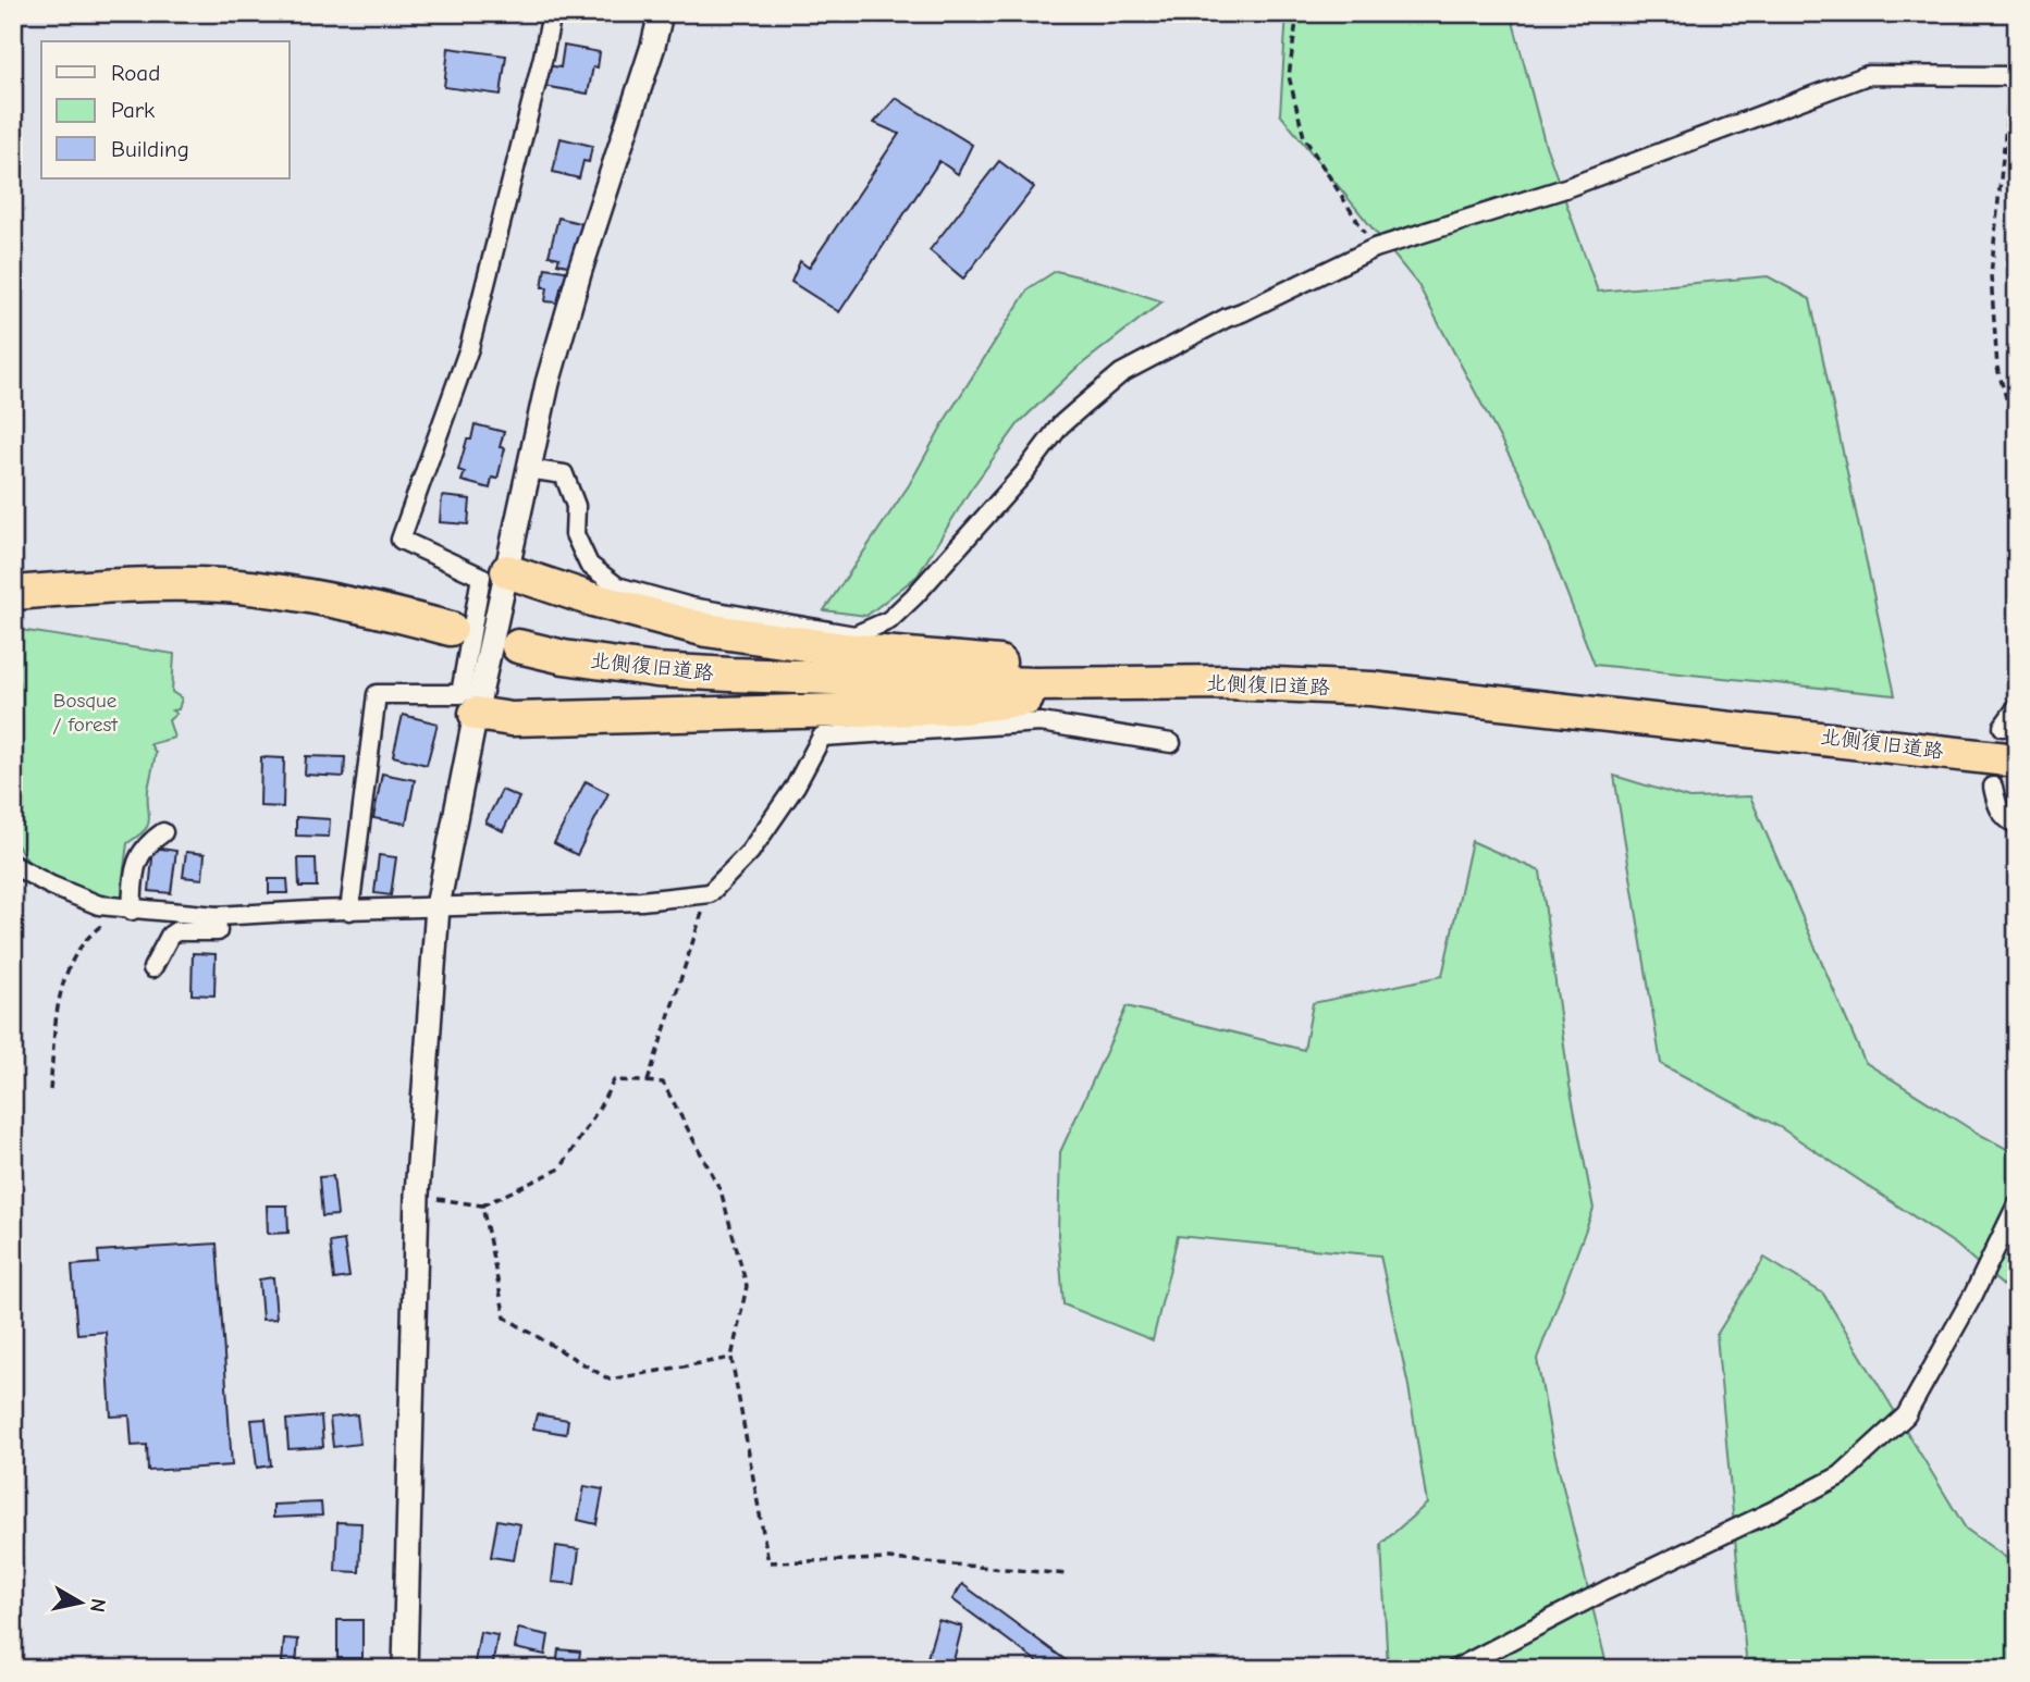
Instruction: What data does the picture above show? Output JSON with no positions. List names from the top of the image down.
{
  "streets": {
    "highway": ["北側復旧道路"]
  },
  "parks": ["Bosque / forest"],
  "legend": ["Road", "Park", "Building"],
  "north": "right"
}
